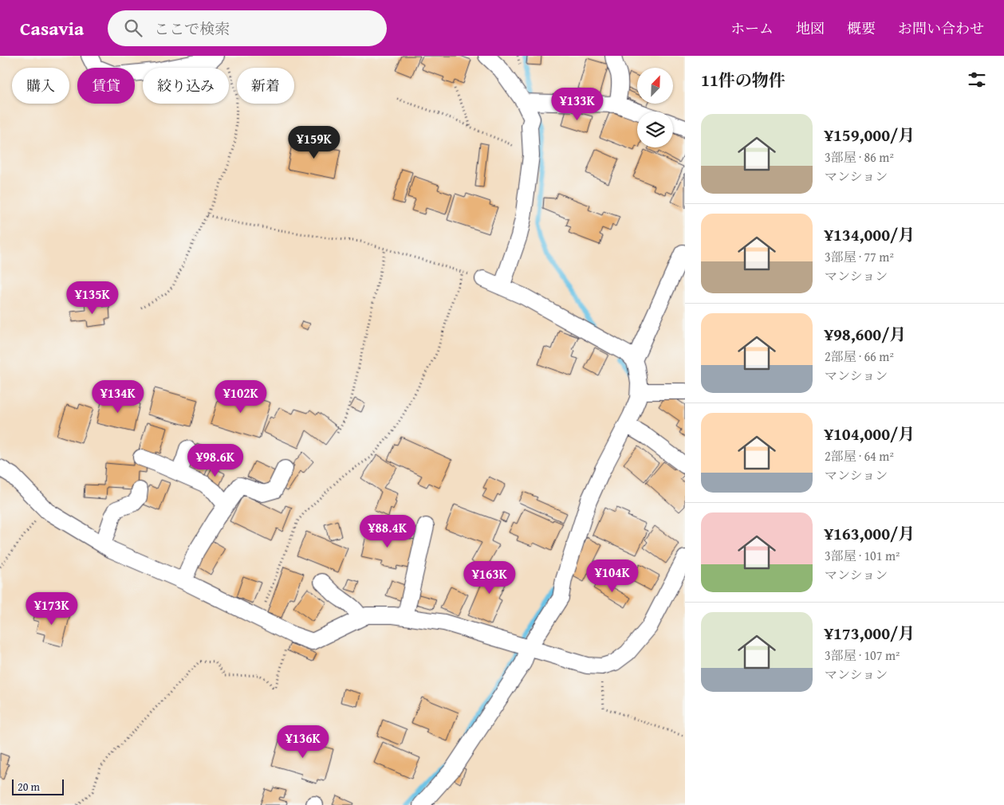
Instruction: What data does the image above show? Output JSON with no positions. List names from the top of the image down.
{
  "scale_bar": "20 m",
  "north": "top right",
  "page": {
    "header": "Casavia",
    "search": "ここで検索",
    "nav": [
      "ホーム",
      "地図",
      "概要",
      "お問い合わせ"
    ],
    "heading": "11件の物件",
    "chip": [
      "購入",
      "賃貸",
      "絞り込み",
      "新着"
    ],
    "price": [
      "¥133K",
      "¥159K",
      "¥135K",
      "¥134K",
      "¥102K",
      "¥98.6K",
      "¥88.4K",
      "¥104K",
      "¥163K",
      "¥173K",
      "¥136K"
    ],
    "list": [
      {
        "name": "¥159,000/月",
        "note": "3部屋 · 86 m² · マンション"
      },
      {
        "name": "¥134,000/月",
        "note": "3部屋 · 77 m² · マンション"
      },
      {
        "name": "¥98,600/月",
        "note": "2部屋 · 66 m² · マンション"
      },
      {
        "name": "¥104,000/月",
        "note": "2部屋 · 64 m² · マンション"
      },
      {
        "name": "¥163,000/月",
        "note": "3部屋 · 101 m² · マンション"
      },
      {
        "name": "¥173,000/月",
        "note": "3部屋 · 107 m² · マンション"
      }
    ],
    "scale": "20 m"
  }
}
